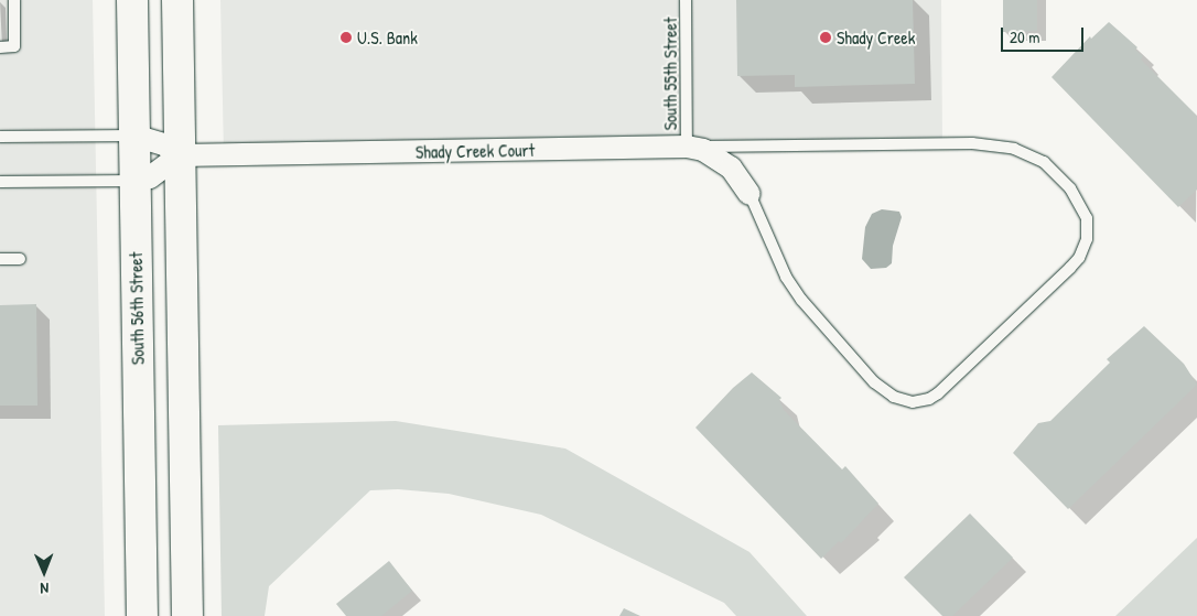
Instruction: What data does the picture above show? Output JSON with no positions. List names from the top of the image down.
{
  "streets": {
    "main road": ["South 56th Street"],
    "street": ["Shady Creek Court"],
    "lane": ["South 55th Street"]
  },
  "crossings": [
    ["South 55th Street", "Shady Creek Court"]
  ],
  "places": ["U.S. Bank", "Shady Creek"],
  "scale_bar": "20 m",
  "north": "bottom"
}
